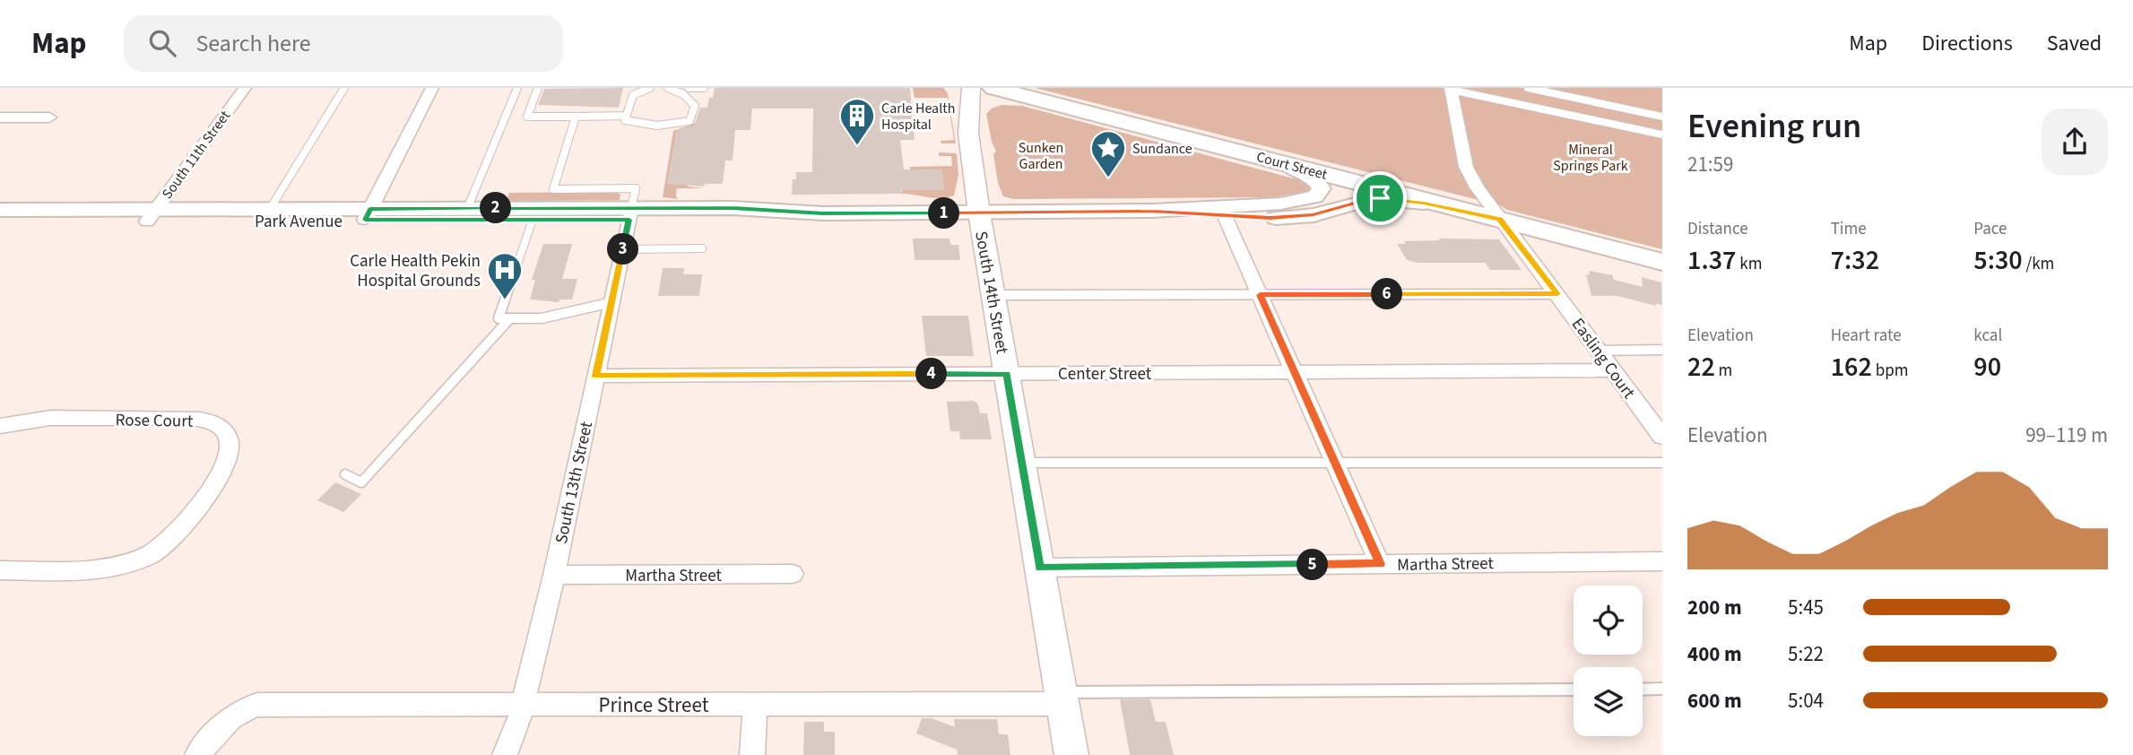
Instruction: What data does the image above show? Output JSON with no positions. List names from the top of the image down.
{
  "streets": {
    "main road": ["Court Street", "South 14th Street"],
    "street": [
      "South 11th Street",
      "Park Avenue",
      "Easling Court",
      "Center Street",
      "Rose Court",
      "South 13th Street",
      "Martha Street",
      "Prince Street"
    ]
  },
  "crossings": [
    ["South 11th Street", "Park Avenue"],
    ["Court Street", "Park Avenue"],
    ["Court Street", "Easling Court"],
    ["Park Avenue", "South 14th Street"],
    ["Park Avenue", "South 13th Street"],
    ["South 14th Street", "Center Street"],
    ["South 14th Street", "Martha Street"],
    ["South 14th Street", "Prince Street"],
    ["Easling Court", "Center Street"],
    ["Center Street", "South 13th Street"],
    ["South 13th Street", "Martha Street"],
    ["South 13th Street", "Prince Street"]
  ],
  "parks": ["Sunken Garden", "Mineral Springs Park"],
  "places": {
    "building": ["Carle Health Hospital"],
    "place": ["Sundance"],
    "hospital": ["Carle Health Pekin Hospital Grounds"]
  },
  "page": {
    "header": "Map",
    "search": "Search here",
    "nav": ["Map", "Directions", "Saved"],
    "heading": ["Evening run", "21:59"],
    "pins": [
      "2",
      "1",
      "3",
      "6",
      "4",
      "5"
    ],
    "stats": [
      ["Distance", "1.37 km"],
      ["Time", "7:32"],
      ["Pace", "5:30 /km"],
      ["Elevation", "22 m"],
      ["Heart rate", "162 bpm"],
      ["kcal", "90"]
    ],
    "chart": ["Elevation", "99–119 m"],
    "list": [
      {
        "name": "200 m",
        "note": "5:45"
      },
      {
        "name": "400 m",
        "note": "5:22"
      },
      {
        "name": "600 m",
        "note": "5:04"
      }
    ]
  }
}
